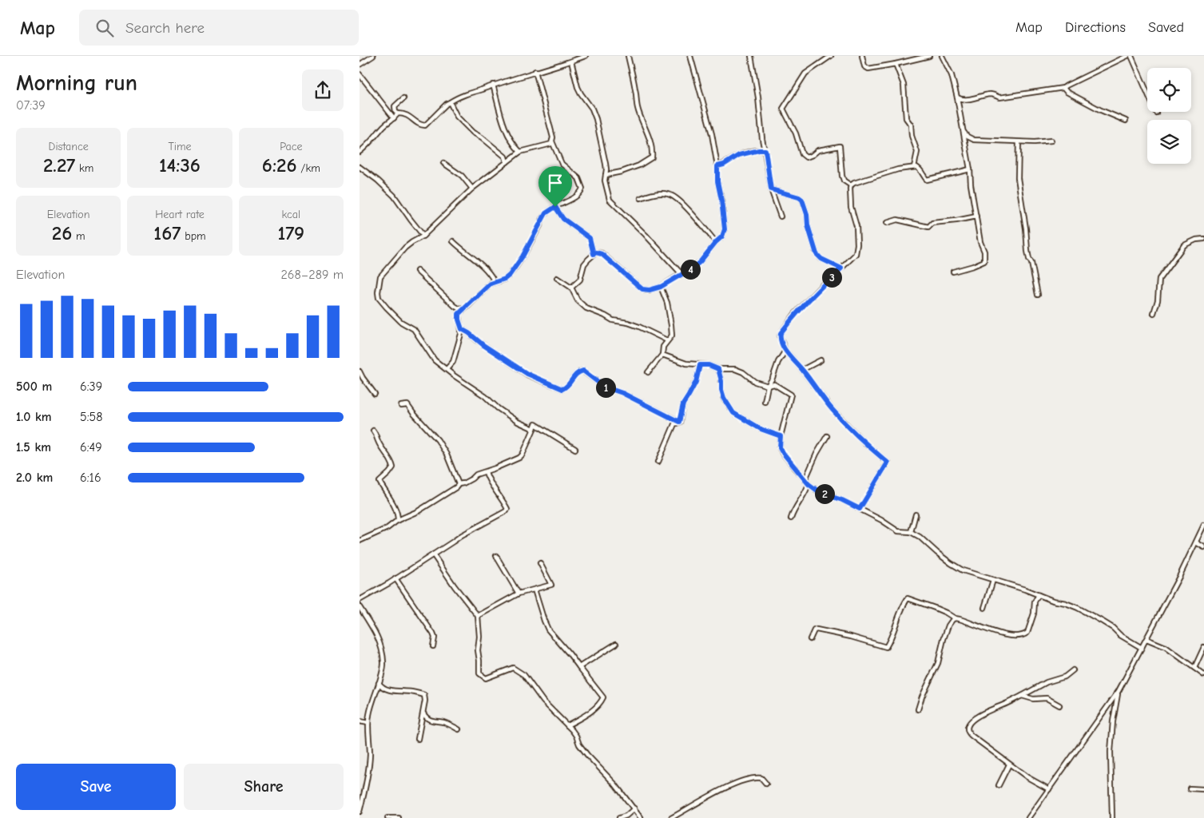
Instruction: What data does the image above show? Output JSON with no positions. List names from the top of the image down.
{
  "page": {
    "header": "Map",
    "search": "Search here",
    "nav": ["Map", "Directions", "Saved"],
    "heading": ["Morning run", "07:39"],
    "stats": [
      ["Distance", "2.27 km"],
      ["Time", "14:36"],
      ["Pace", "6:26 /km"],
      ["Elevation", "26 m"],
      ["Heart rate", "167 bpm"],
      ["kcal", "179"]
    ],
    "chart": ["Elevation", "268–289 m"],
    "pins": [
      "4",
      "3",
      "1",
      "2"
    ],
    "list": [
      {
        "name": "500 m",
        "note": "6:39"
      },
      {
        "name": "1.0 km",
        "note": "5:58"
      },
      {
        "name": "1.5 km",
        "note": "6:49"
      },
      {
        "name": "2.0 km",
        "note": "6:16"
      }
    ],
    "buttons": ["Save", "Share"]
  }
}
